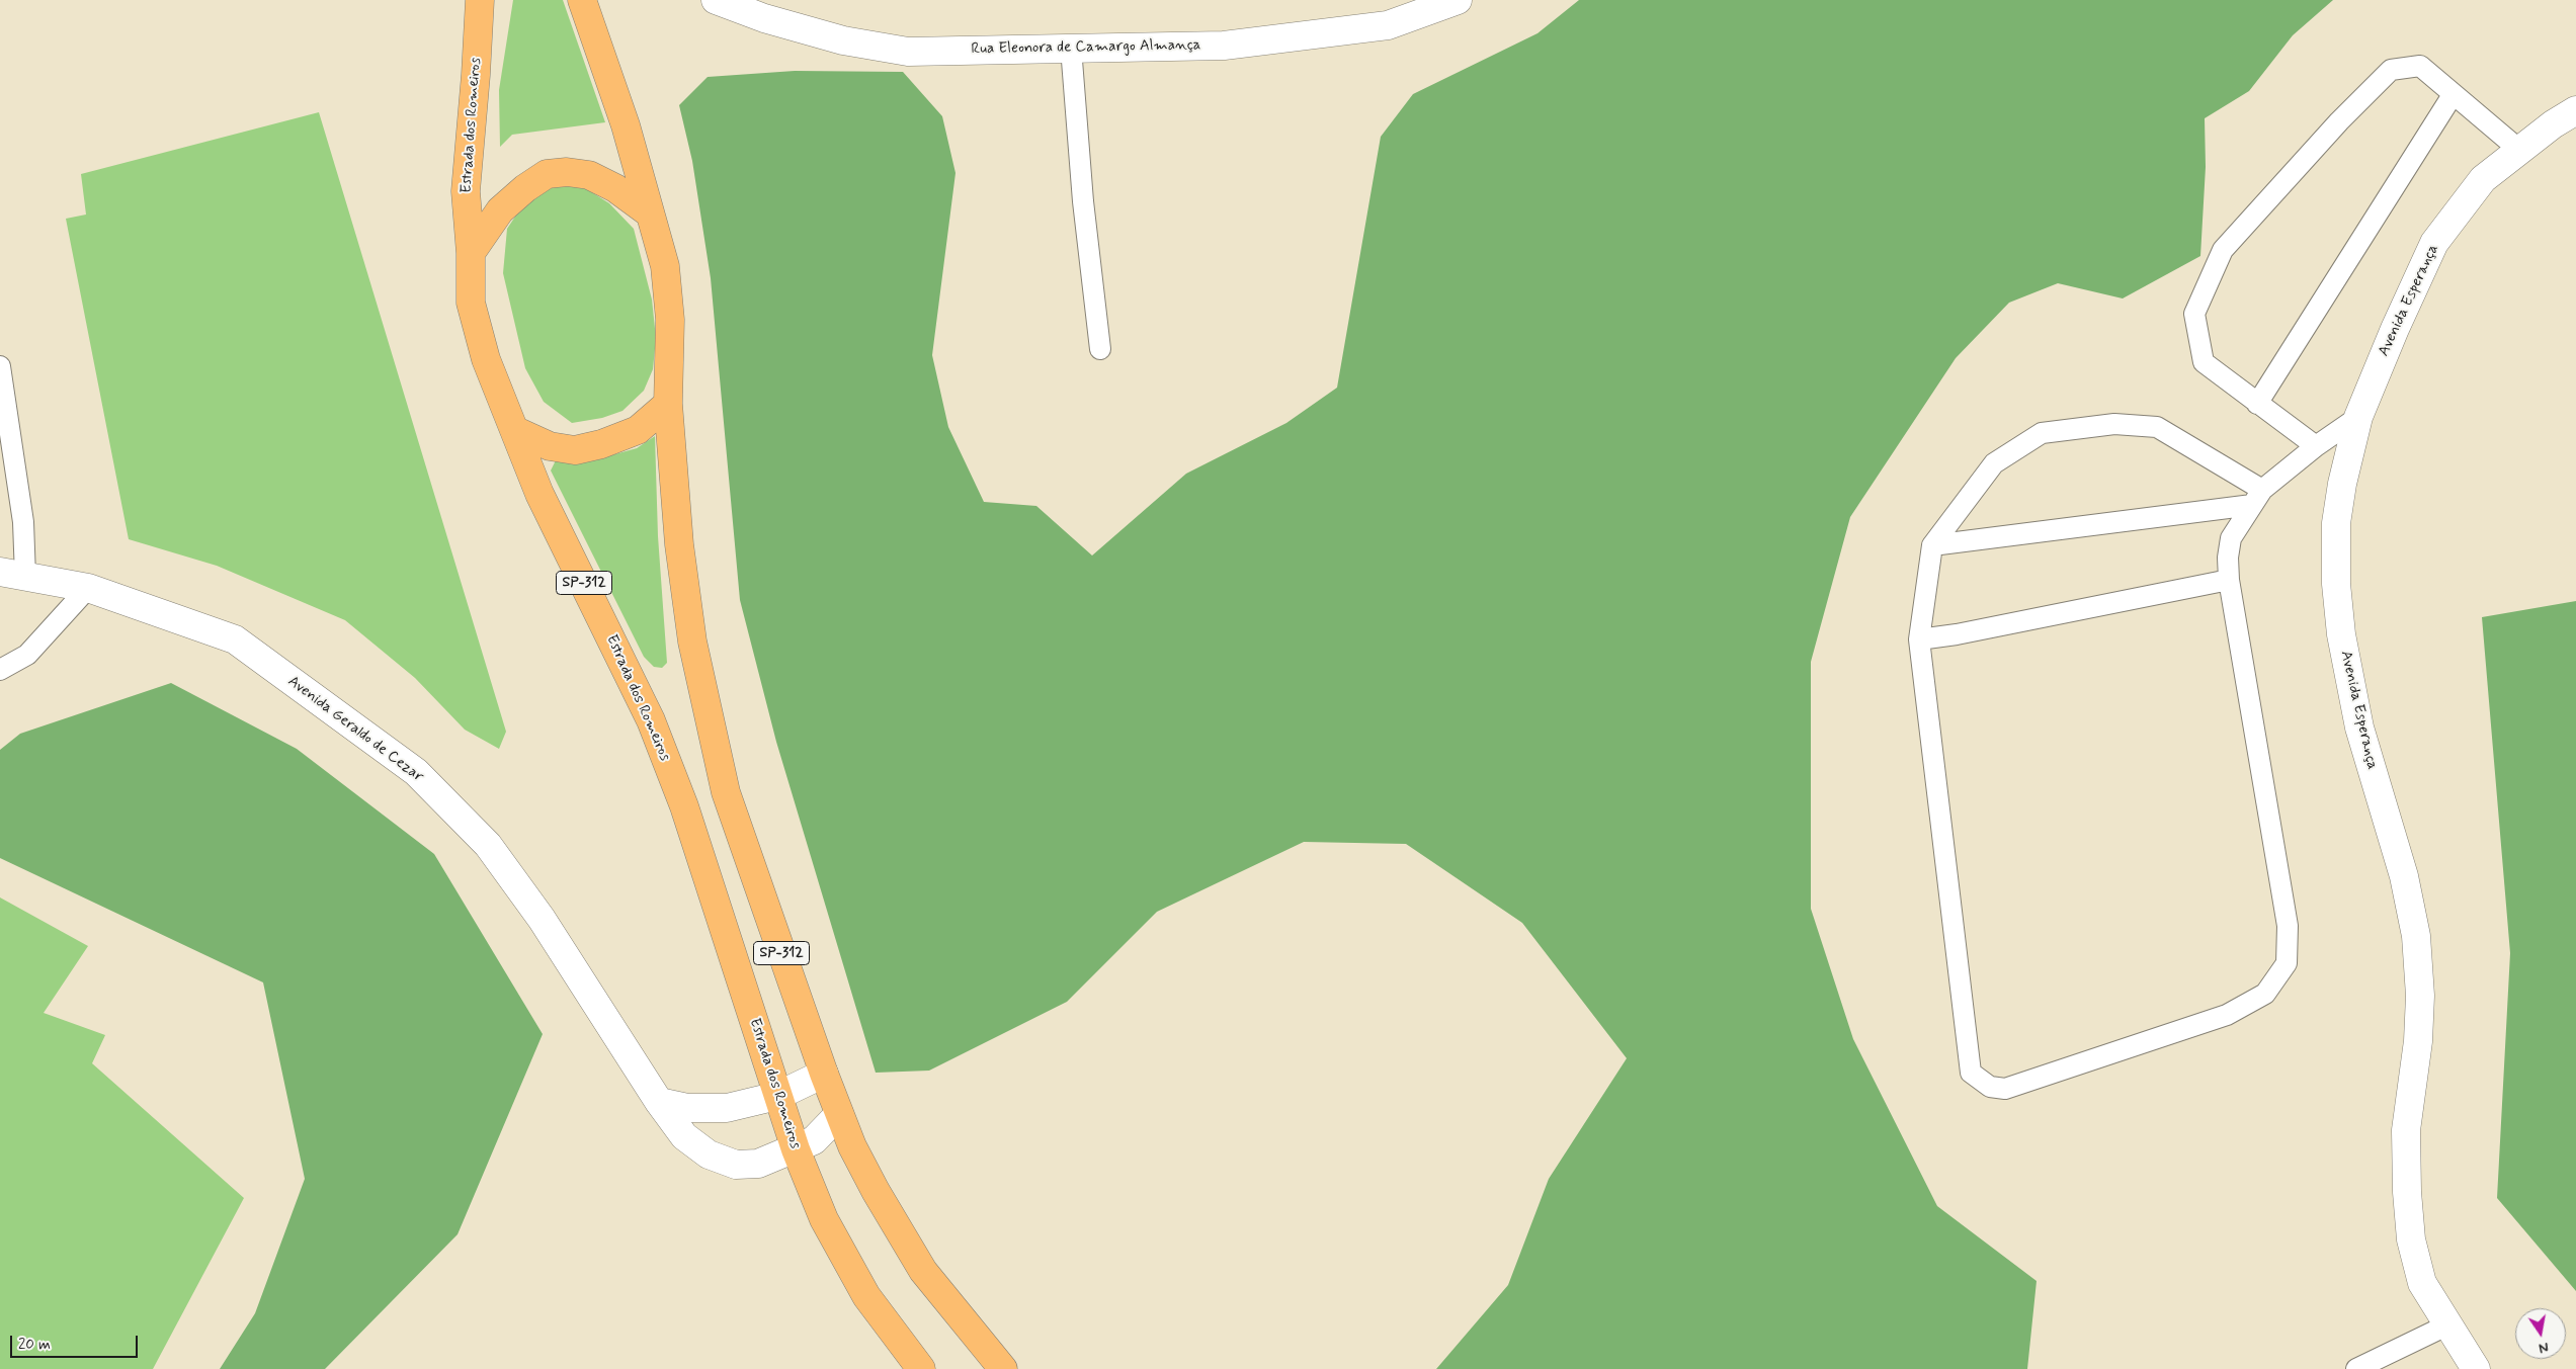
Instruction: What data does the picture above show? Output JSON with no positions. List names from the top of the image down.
{
  "streets": {
    "main road": ["Estrada dos Romeiros", "SP-312"],
    "street": ["Rua Eleonora de Camargo Almança", "Avenida Esperança", "Avenida Geraldo de Cezar"]
  },
  "crossings": [
    ["Estrada dos Romeiros", "Avenida Geraldo de Cezar"],
    ["SP-312", "Avenida Geraldo de Cezar"]
  ],
  "scale_bar": "20 m",
  "north": "bottom"
}
